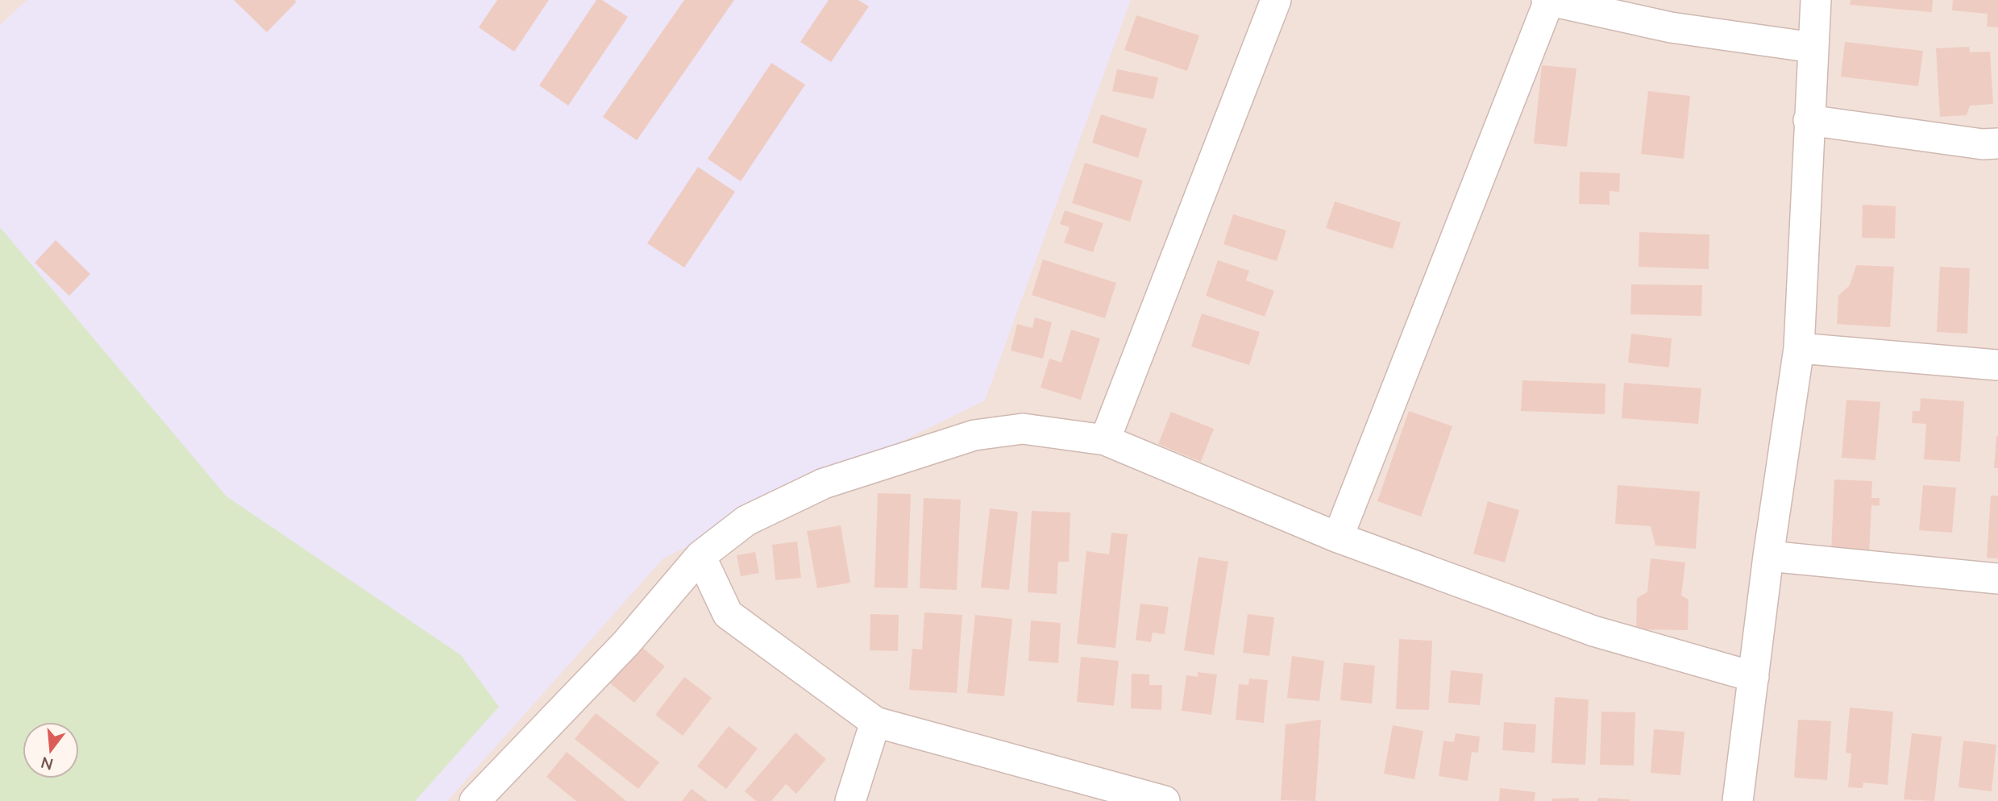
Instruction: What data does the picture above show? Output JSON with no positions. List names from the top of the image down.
{
  "north": "bottom"
}
